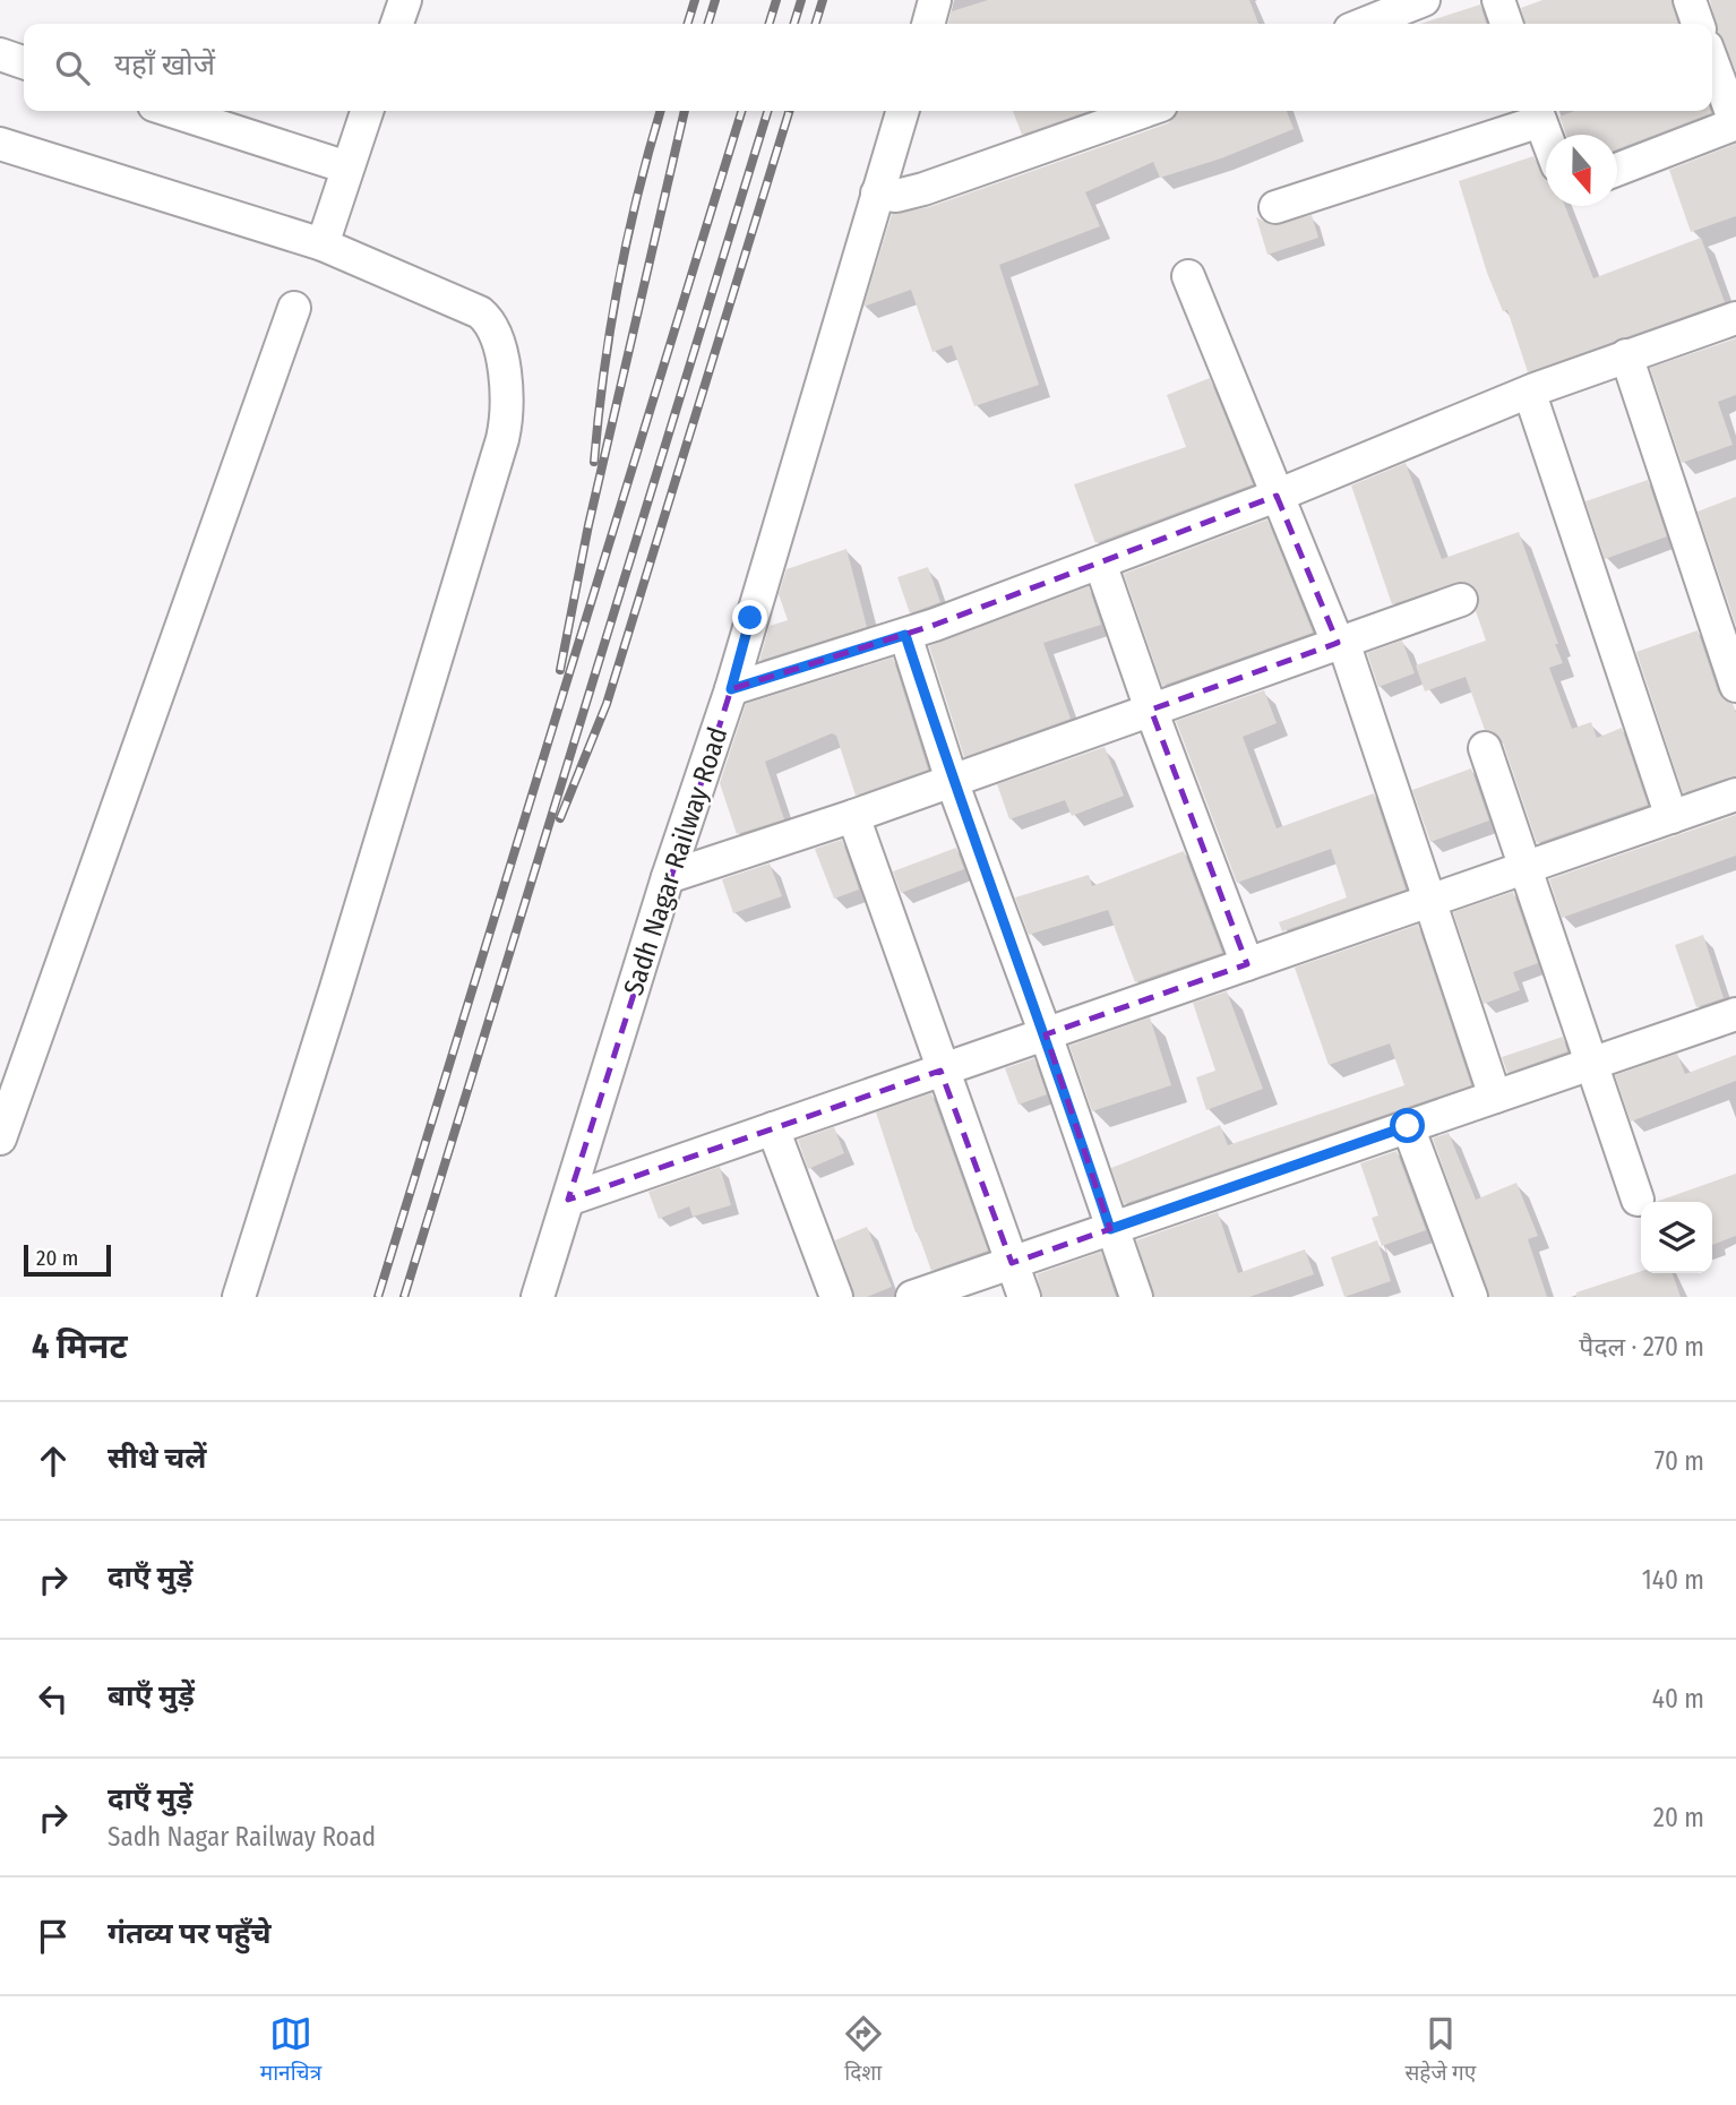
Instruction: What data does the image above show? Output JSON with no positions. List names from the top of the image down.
{
  "streets": {
    "street": ["Sadh Nagar Railway Road"]
  },
  "scale_bar": "20 m",
  "north": "bottom",
  "page": {
    "search": "यहाँ खोजें",
    "scale": "20 m",
    "heading": ["4 मिनट", "पैदल · 270 m"],
    "list": [
      ["सीधे चलें", "70 m"],
      ["दाएँ मुड़ें", "140 m"],
      ["बाएँ मुड़ें", "40 m"],
      ["दाएँ मुड़ें", "Sadh Nagar Railway Road", "20 m"],
      "गंतव्य पर पहुँचे"
    ],
    "nav": ["मानचित्र", "दिशा", "सहेजे गए"]
  }
}
